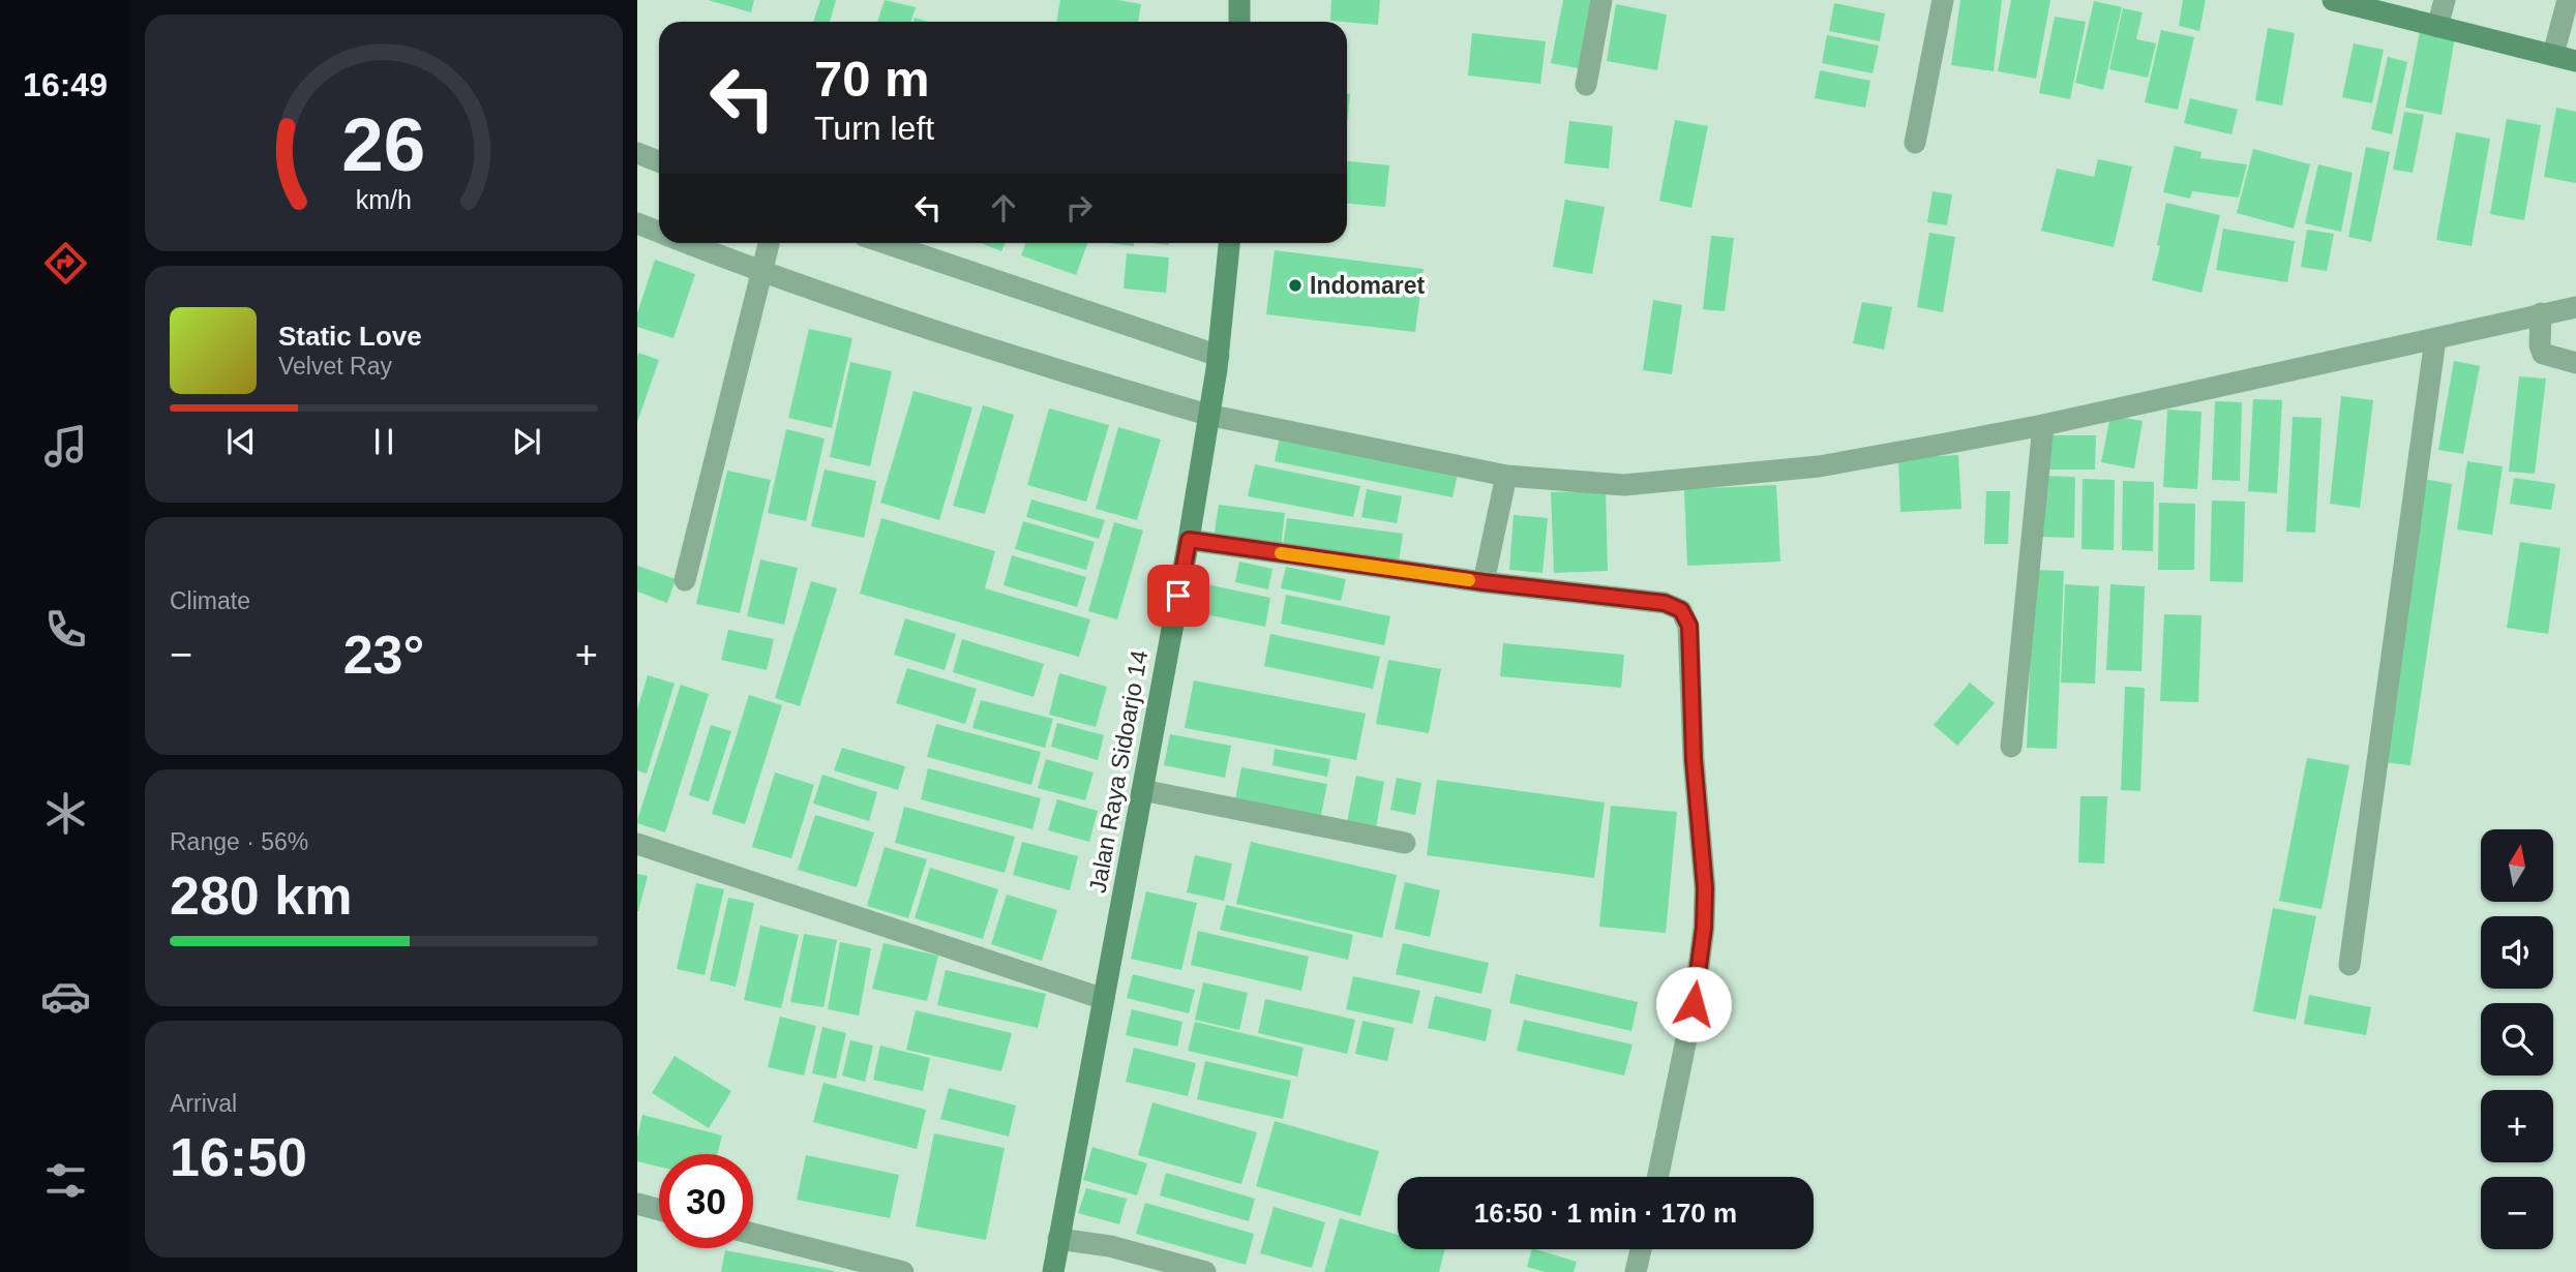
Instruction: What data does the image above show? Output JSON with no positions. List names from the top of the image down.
{
  "streets": {
    "main road": ["Jalan Raya Sidoarjo 14"]
  },
  "places": ["Indomaret"],
  "north": "top",
  "page": {
    "tabs": "16:49",
    "turn": ["70 m", "Turn left"],
    "song": ["Static Love", "Velvet Ray"],
    "tile": [
      "Climate",
      ["Range · 56%", "280 km"],
      ["Arrival", "16:50"]
    ],
    "heat": ["−", "23°", "+"],
    "map_buttons": ["+", "−"],
    "limit": "30",
    "trip": "16:50 · 1 min · 170 m",
    "gauge": ["26", "km/h"]
  }
}
